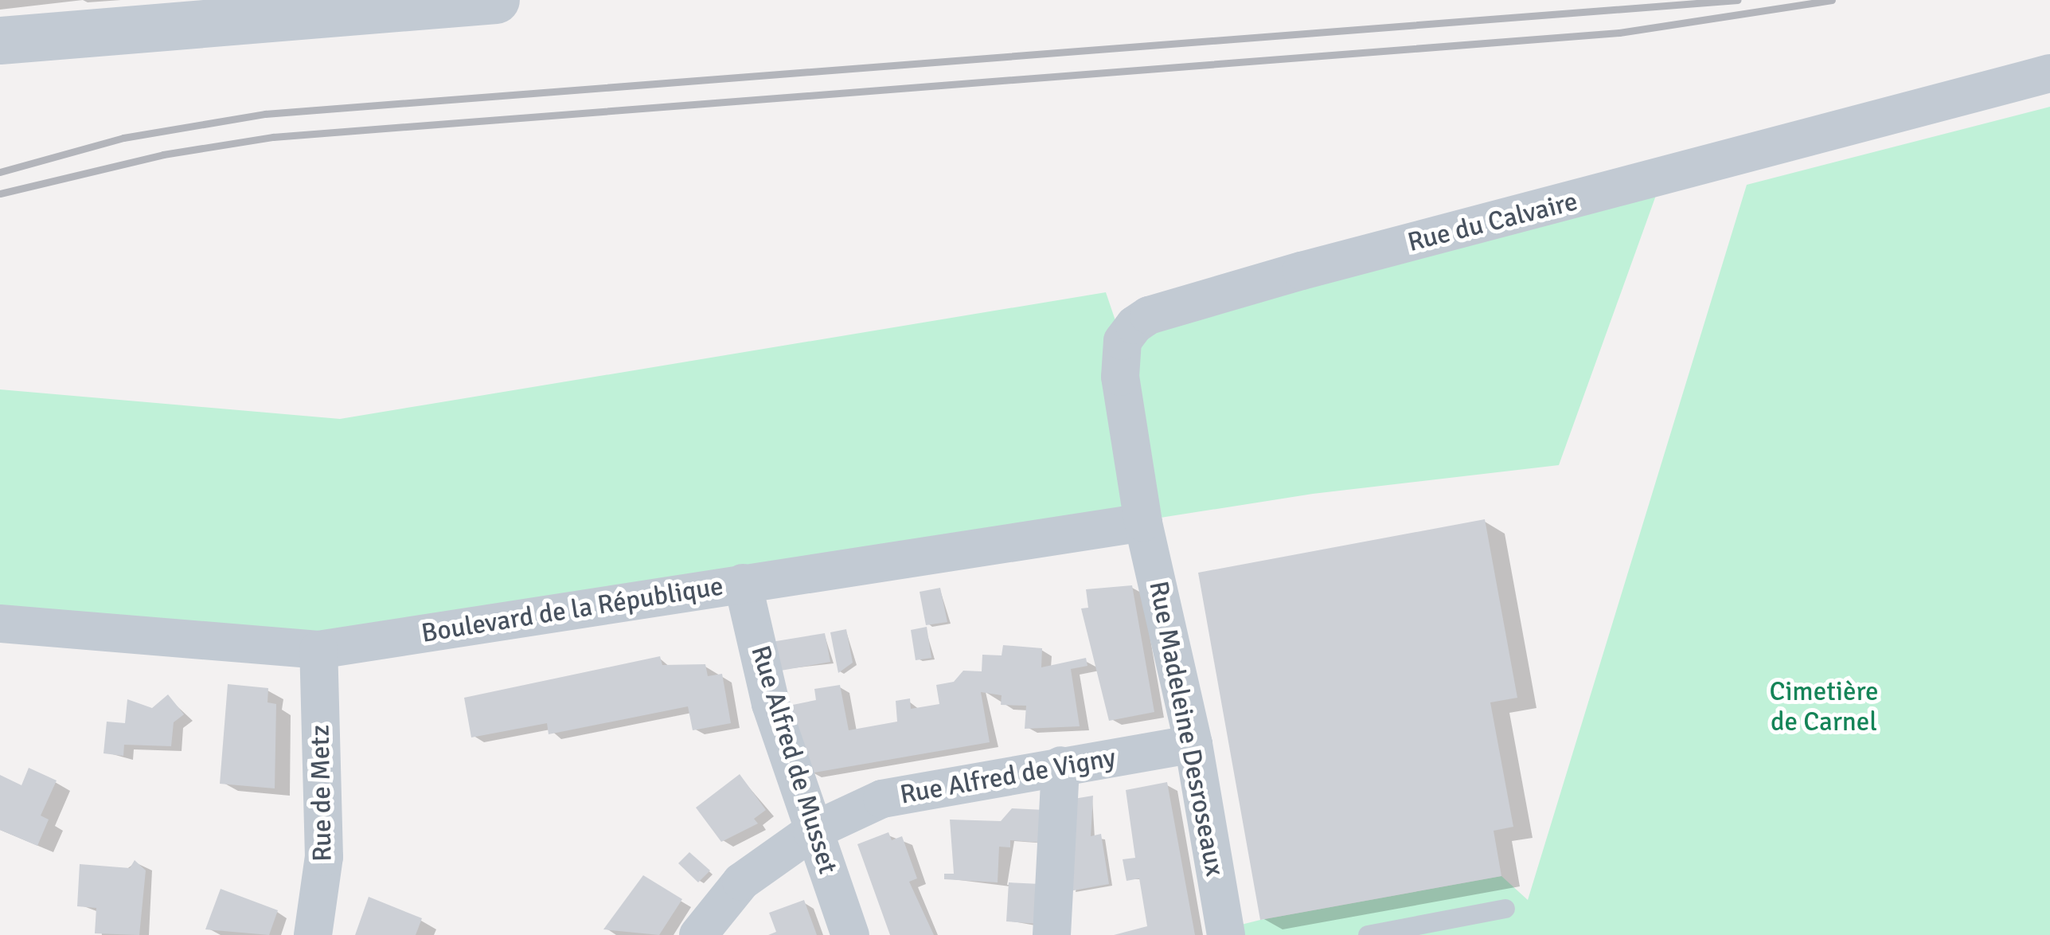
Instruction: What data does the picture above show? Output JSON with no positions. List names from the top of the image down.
{
  "streets": {
    "street": [
      "Rue du Calvaire",
      "Boulevard de la République",
      "Rue Madeleine Desroseaux",
      "Rue Alfred de Musset",
      "Rue Alfred de Vigny",
      "Rue de Metz"
    ]
  },
  "crossings": [
    ["Rue du Calvaire", "Boulevard de la République"],
    ["Rue du Calvaire", "Rue Madeleine Desroseaux"],
    ["Boulevard de la République", "Rue Madeleine Desroseaux"],
    ["Boulevard de la République", "Rue Alfred de Musset"],
    ["Boulevard de la République", "Rue de Metz"],
    ["Rue Madeleine Desroseaux", "Rue Alfred de Vigny"],
    ["Rue Alfred de Musset", "Rue Alfred de Vigny"]
  ],
  "parks": ["Cimetière de Carnel"]
}
